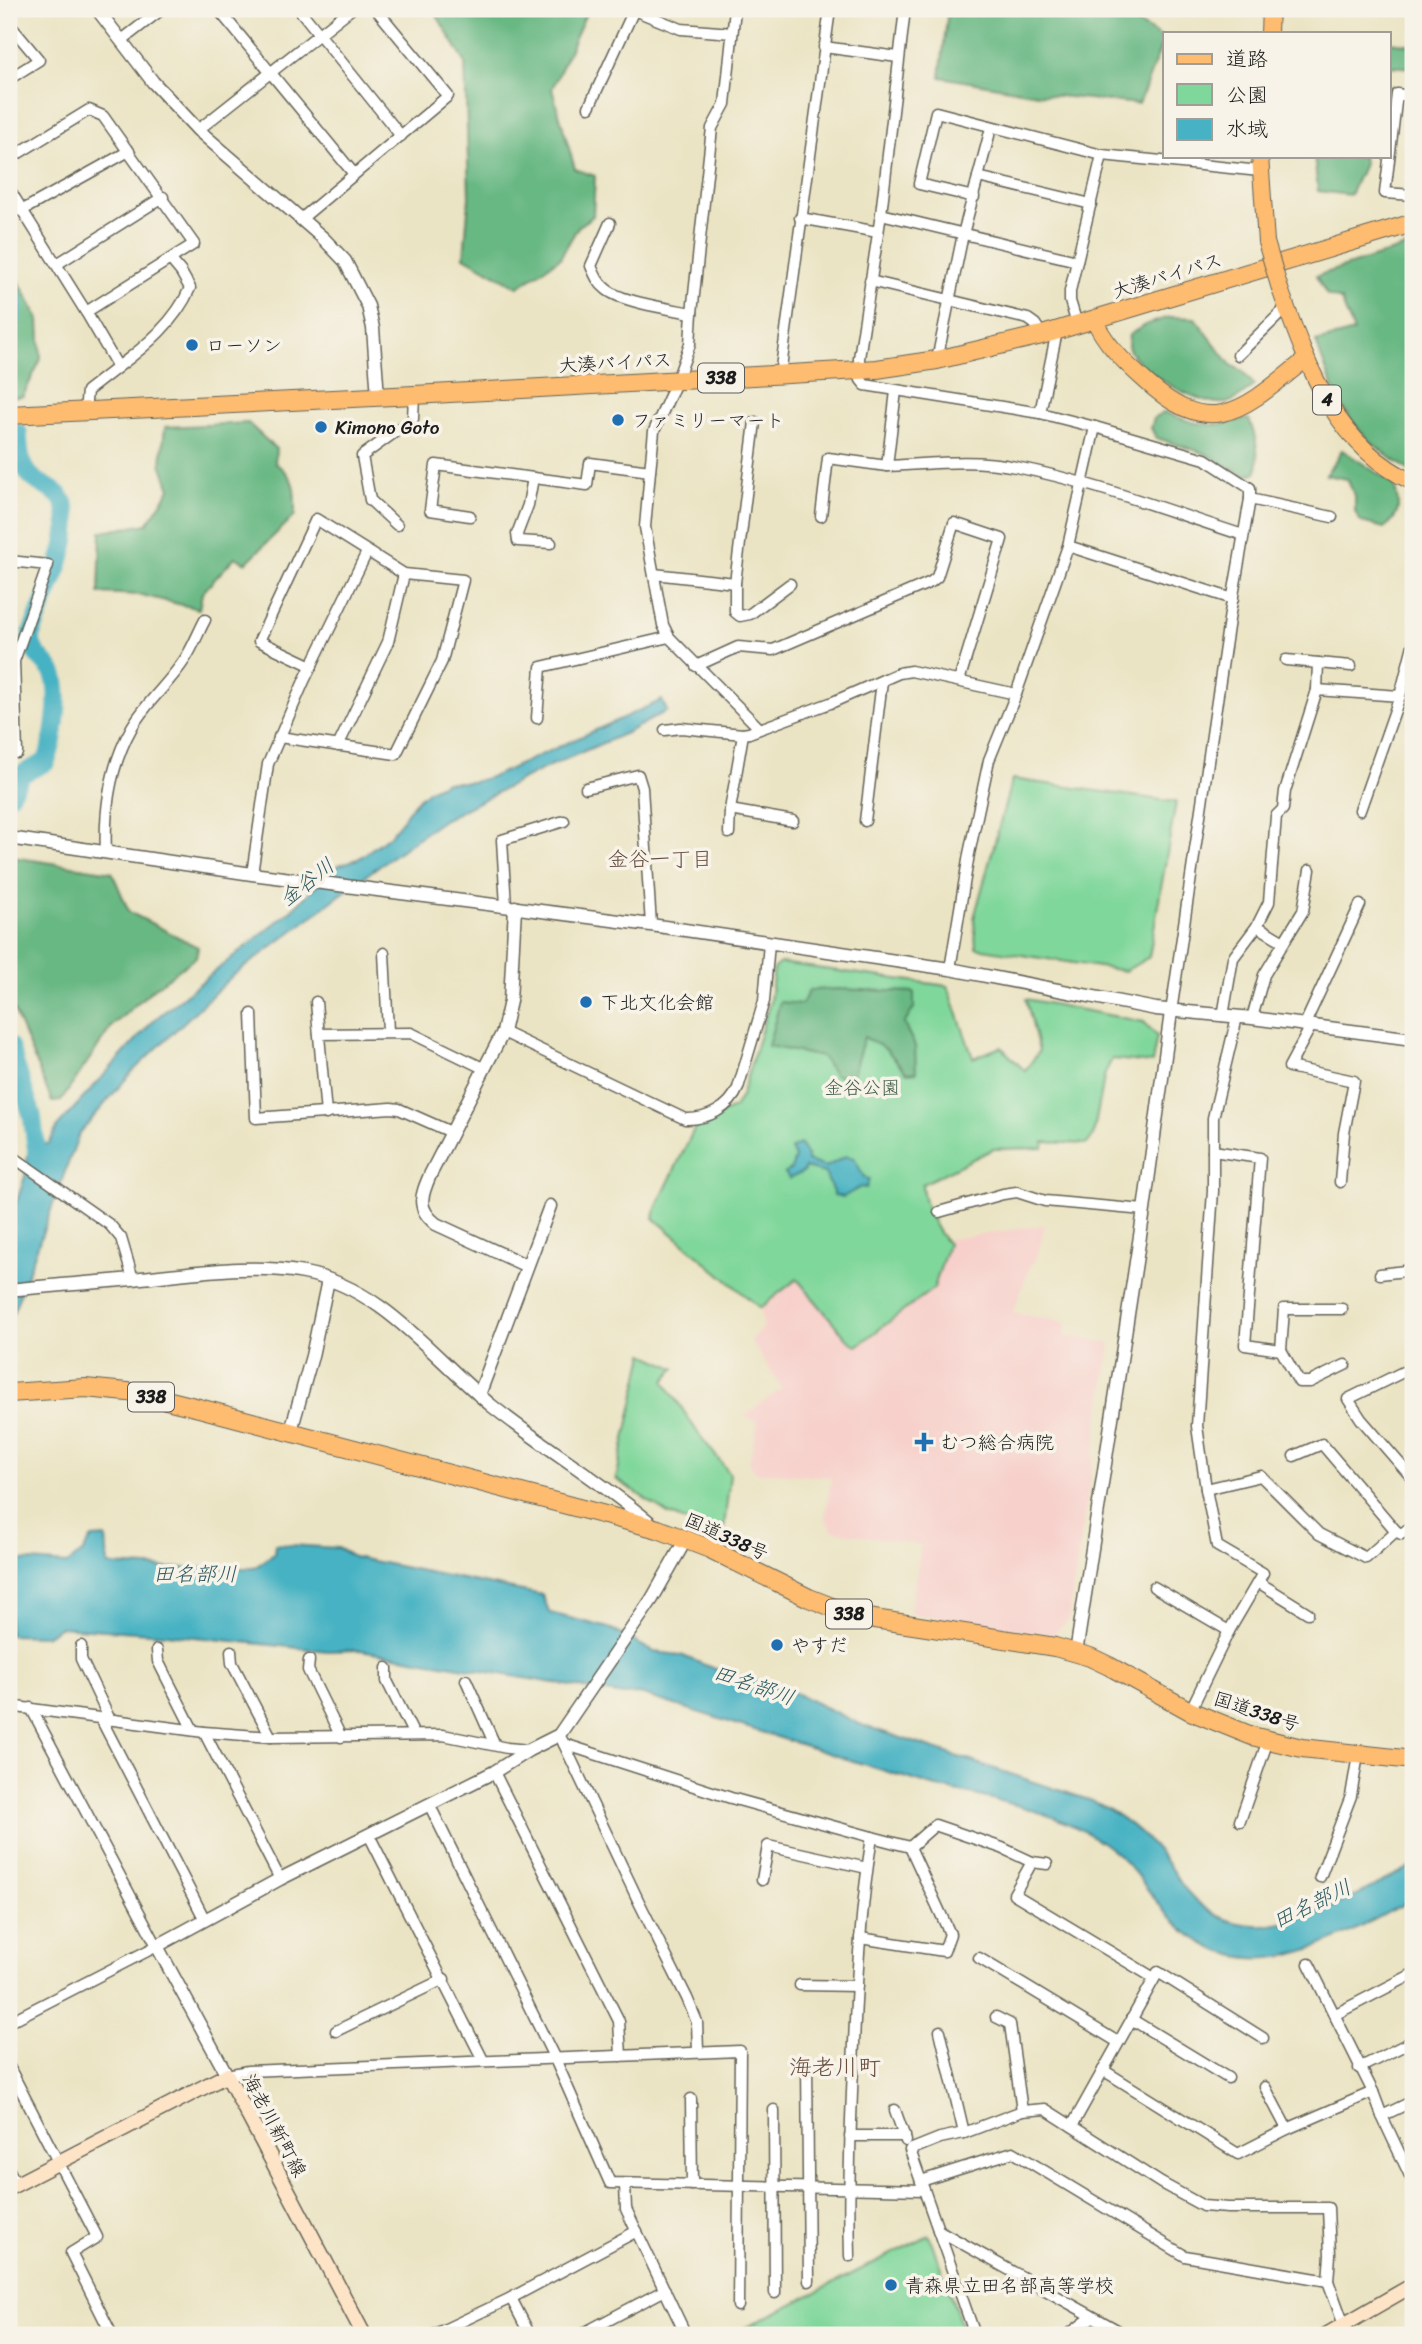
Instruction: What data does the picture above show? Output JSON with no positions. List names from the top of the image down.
{
  "streets": {
    "highway": ["大湊バイパス", "338", "国道338号"],
    "main road": ["4", "海老川新町線"]
  },
  "districts": ["金谷一丁目", "海老川町"],
  "water": ["金谷川", "田名部川"],
  "parks": ["金谷公園"],
  "places": {
    "other": [
      "ローソン",
      "ファミリーマート",
      "Kimono Goto",
      "下北文化会館",
      "やすだ",
      "青森県立田名部高等学校"
    ],
    "health": ["むつ総合病院"]
  },
  "legend": ["道路", "公園", "水域"]
}
